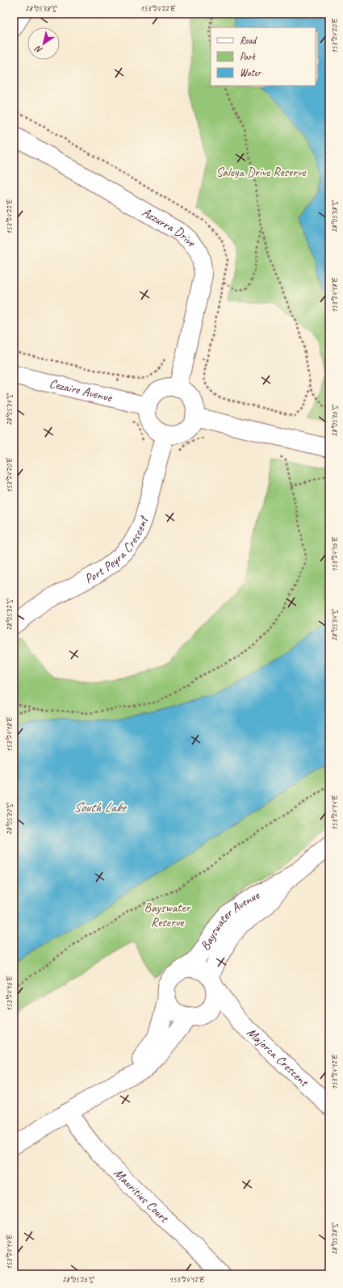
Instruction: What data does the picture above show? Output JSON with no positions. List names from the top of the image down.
{
  "streets": {
    "street": [
      "Azzurra Drive",
      "Cezaire Avenue",
      "Port Peyra Crescent",
      "Bayswater Avenue",
      "Majorca Crescent",
      "Mauritius Court"
    ]
  },
  "crossings": [
    ["Azzurra Drive", "Cezaire Avenue"],
    ["Azzurra Drive", "Port Peyra Crescent"],
    ["Cezaire Avenue", "Port Peyra Crescent"],
    ["Bayswater Avenue", "Majorca Crescent"],
    ["Bayswater Avenue", "Mauritius Court"]
  ],
  "water": ["South Lake"],
  "parks": ["Saleya Drive Reserve", "Bayswater Reserve"],
  "legend": ["Road", "Park", "Water"],
  "north": "bottom left",
  "coordinates": [
    "28°05'38\"S",
    "153°24'22\"E",
    "153°24'20\"E",
    "153°24'18\"E",
    "28°05'34\"S",
    "28°05'36\"S",
    "153°24'16\"E",
    "28°05'32\"S",
    "153°24'14\"E",
    "28°05'30\"S",
    "153°24'12\"E",
    "28°05'28\"S",
    "28°05'26\"S"
  ]
}
